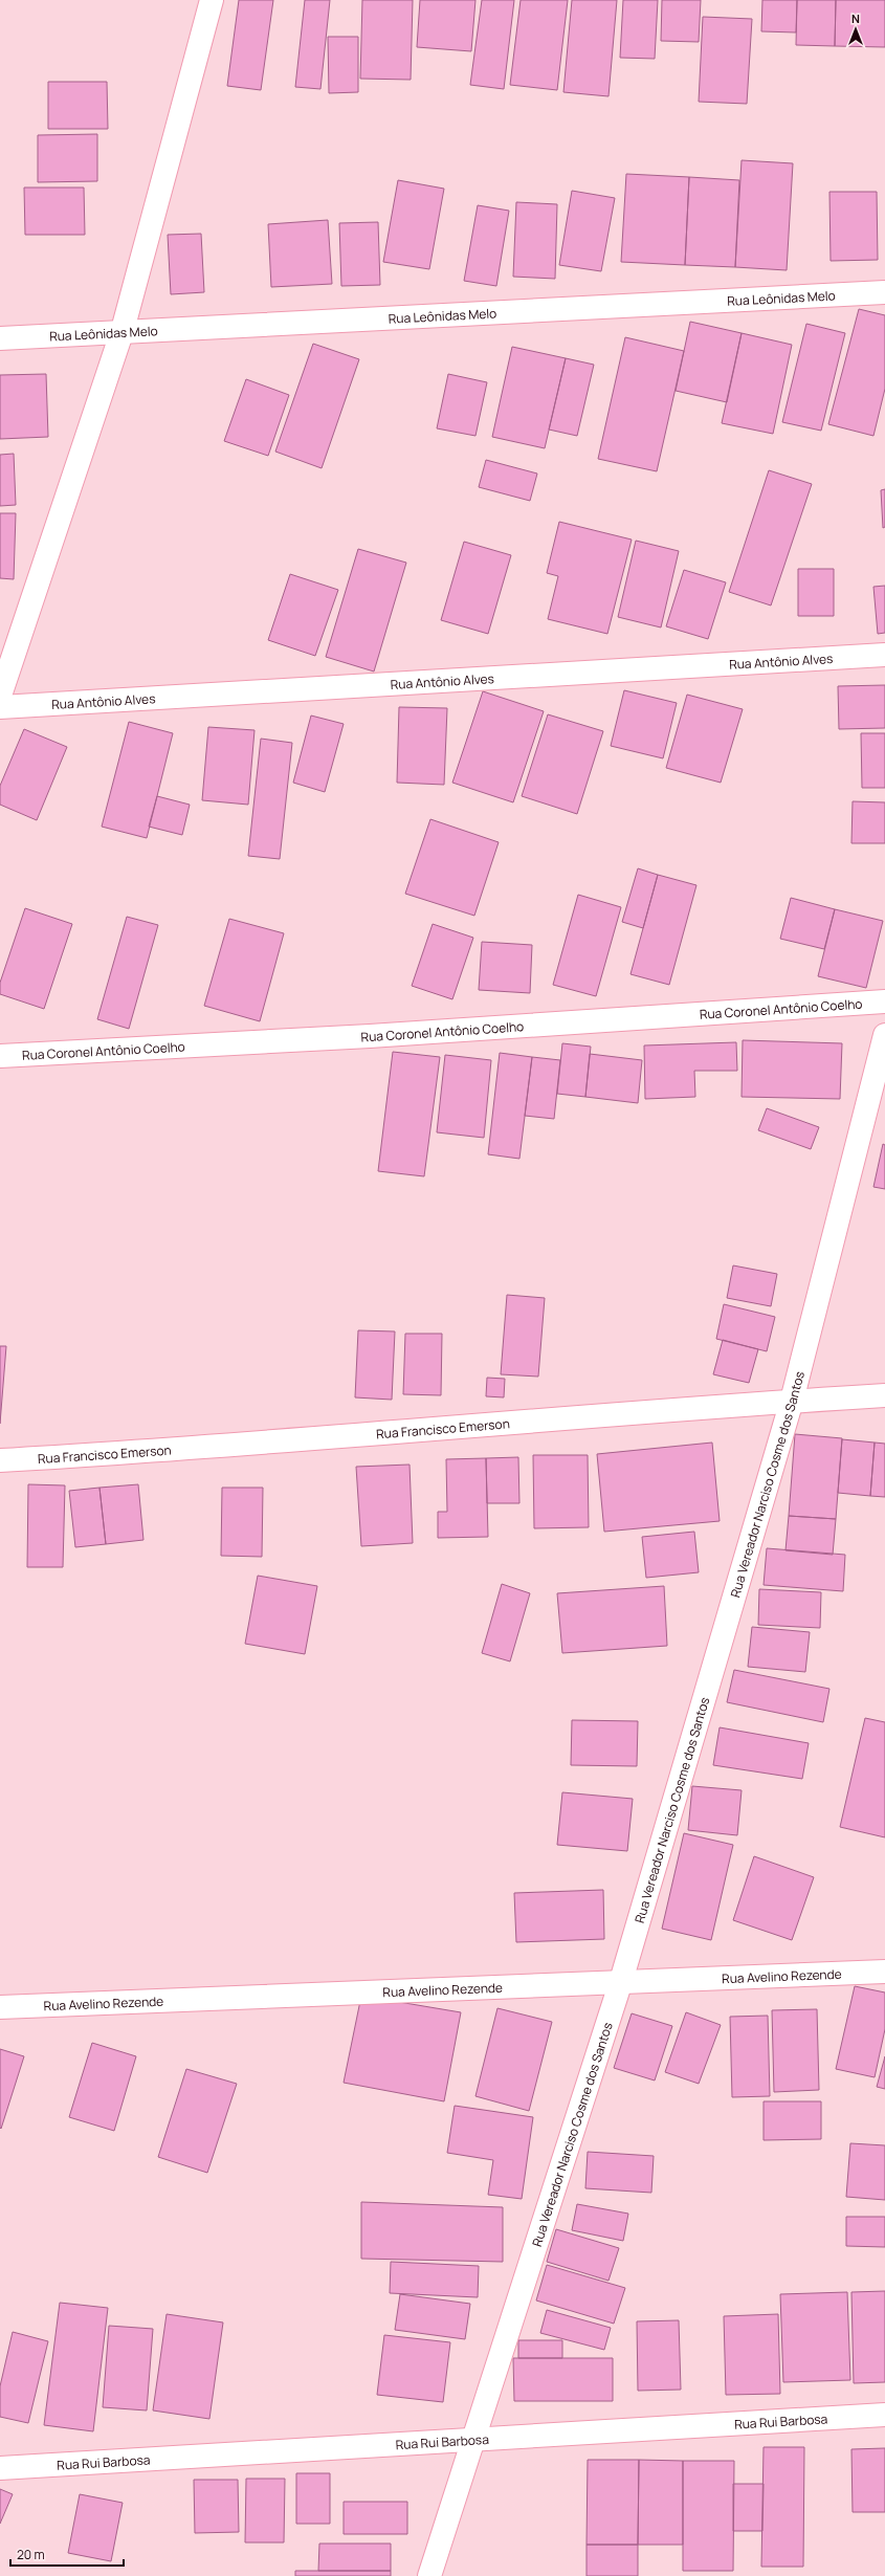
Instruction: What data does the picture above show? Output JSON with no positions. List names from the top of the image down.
{
  "streets": {
    "street": [
      "Rua Leônidas Melo",
      "Rua Antônio Alves",
      "Rua Coronel Antônio Coelho",
      "Rua Francisco Emerson",
      "Rua Vereador Narciso Cosme dos Santos",
      "Rua Avelino Rezende",
      "Rua Rui Barbosa"
    ]
  },
  "crossings": [
    ["Rua Francisco Emerson", "Rua Vereador Narciso Cosme dos Santos"],
    ["Rua Vereador Narciso Cosme dos Santos", "Rua Avelino Rezende"],
    ["Rua Vereador Narciso Cosme dos Santos", "Rua Rui Barbosa"]
  ],
  "scale_bar": "20 m",
  "north": "top"
}
